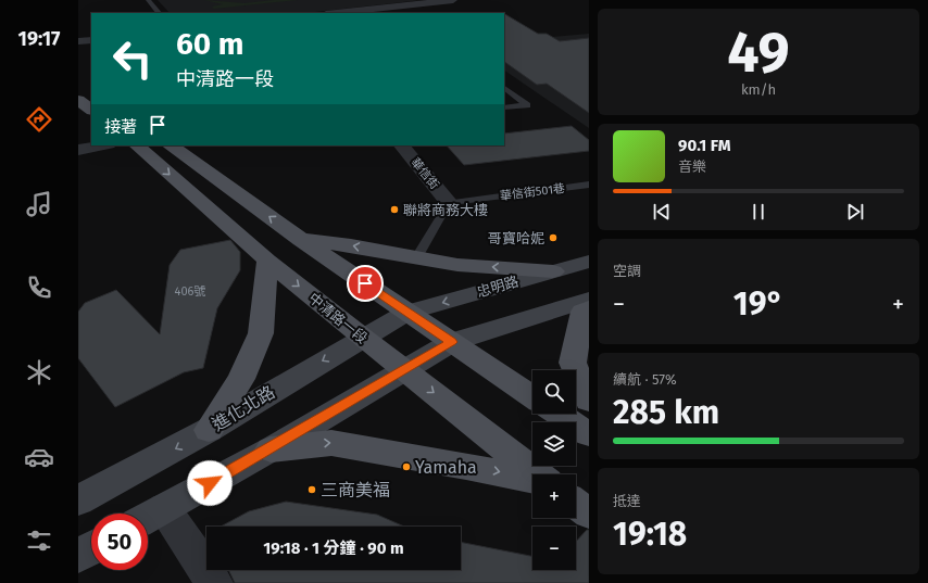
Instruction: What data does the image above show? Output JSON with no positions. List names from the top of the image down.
{
  "streets": {
    "main road": ["忠明路", "中清路一段", "進化北路"],
    "street": ["華信街"],
    "lane": ["華信街501巷"]
  },
  "crossings": [
    ["華信街", "華信街501巷"],
    ["忠明路", "進化北路"],
    ["中清路一段", "進化北路"]
  ],
  "places": [
    "聯將商務大樓",
    "哥寶哈妮",
    "Yamaha",
    "三商美福"
  ],
  "house_numbers": ["406號"],
  "page": {
    "tabs": "19:17",
    "tile": [
      ["49", "km/h"],
      "空調",
      ["續航 · 57%", "285 km"],
      ["抵達", "19:18"]
    ],
    "turn": ["60 m", "中清路一段"],
    "then": "接著",
    "song": ["90.1 FM", "音樂"],
    "heat": ["−", "19°", "+"],
    "map_buttons": ["+", "−"],
    "limit": "50",
    "trip": "19:18 · 1 分鐘 · 90 m"
  }
}
